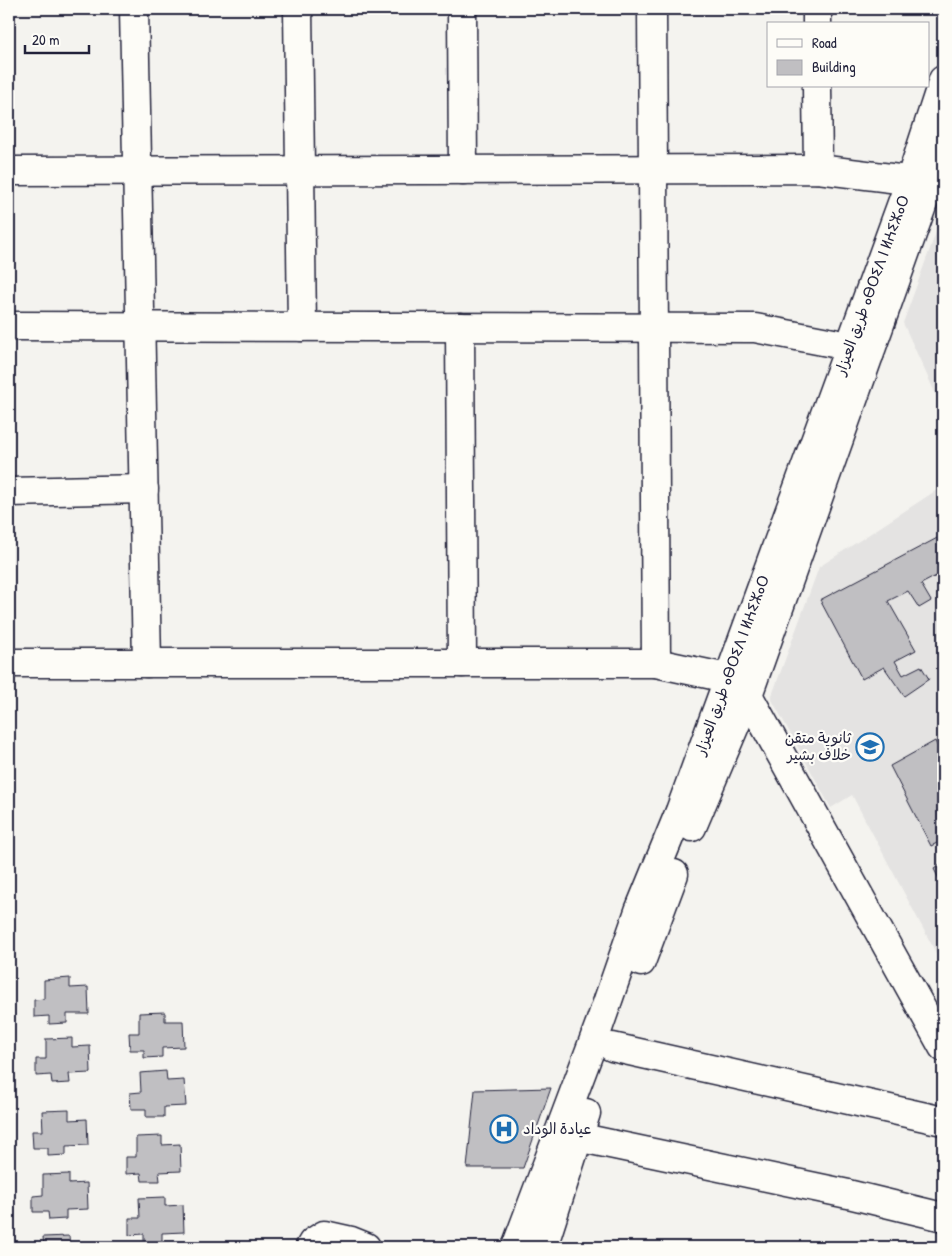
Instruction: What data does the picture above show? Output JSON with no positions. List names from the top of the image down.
{
  "streets": {
    "street": ["طريق العيزار ⴰⴱⵔⵉⴷ ⵏ ⵍⵄⵉⵣⴰⵔ"]
  },
  "places": {
    "school or university": ["ثانوية متقن خلاف بشير"],
    "hospital": ["عيادة الوداد"]
  },
  "legend": ["Road", "Building"],
  "scale_bar": "20 m"
}
